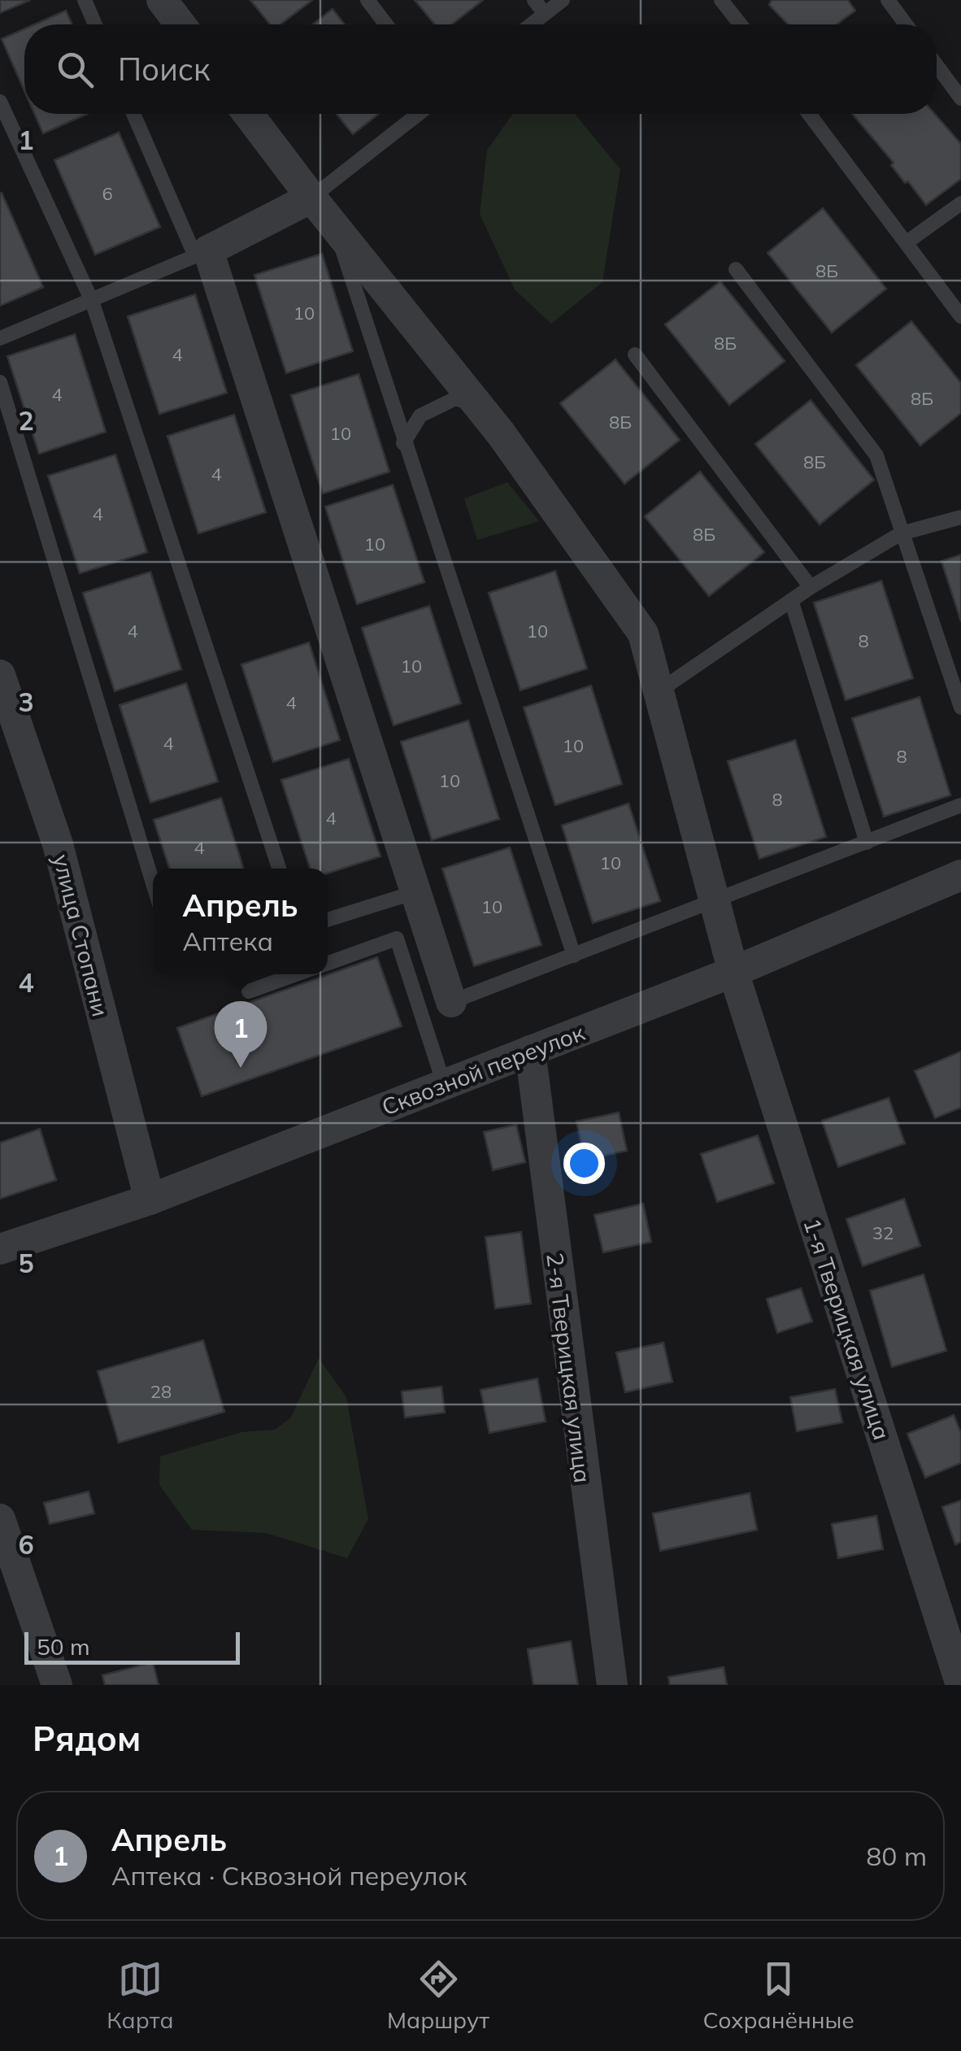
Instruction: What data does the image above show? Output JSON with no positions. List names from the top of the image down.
{
  "streets": {
    "street": [
      "улица Стопани",
      "Сквозной переулок",
      "1-я Тверицкая улица",
      "2-я Тверицкая улица"
    ]
  },
  "crossings": [
    ["улица Стопани", "Сквозной переулок"],
    ["Сквозной переулок", "1-я Тверицкая улица"],
    ["Сквозной переулок", "2-я Тверицкая улица"]
  ],
  "house_numbers": [
    "6",
    "8Б",
    "10",
    "8Б",
    "4",
    "4",
    "8Б",
    "8Б",
    "10",
    "8Б",
    "4",
    "4",
    "8Б",
    "10",
    "4",
    "10",
    "8",
    "10",
    "4",
    "4",
    "10",
    "8",
    "10",
    "8",
    "4",
    "4",
    "10",
    "10",
    "32",
    "28"
  ],
  "scale_bar": "50 m",
  "page": {
    "search": "Поиск",
    "popup": ["Апрель", "Аптека"],
    "pins": "1",
    "scale": "50 m",
    "heading": "Рядом",
    "list": [
      {
        "mark": "1",
        "name": "Апрель",
        "note": "Аптека · Сквозной переулок",
        "value": "80 m"
      }
    ],
    "nav": ["Карта", "Маршрут", "Сохранённые"]
  },
  "grid": {
    "rows": [
      "1",
      "2",
      "3",
      "4",
      "5",
      "6"
    ]
  }
}
